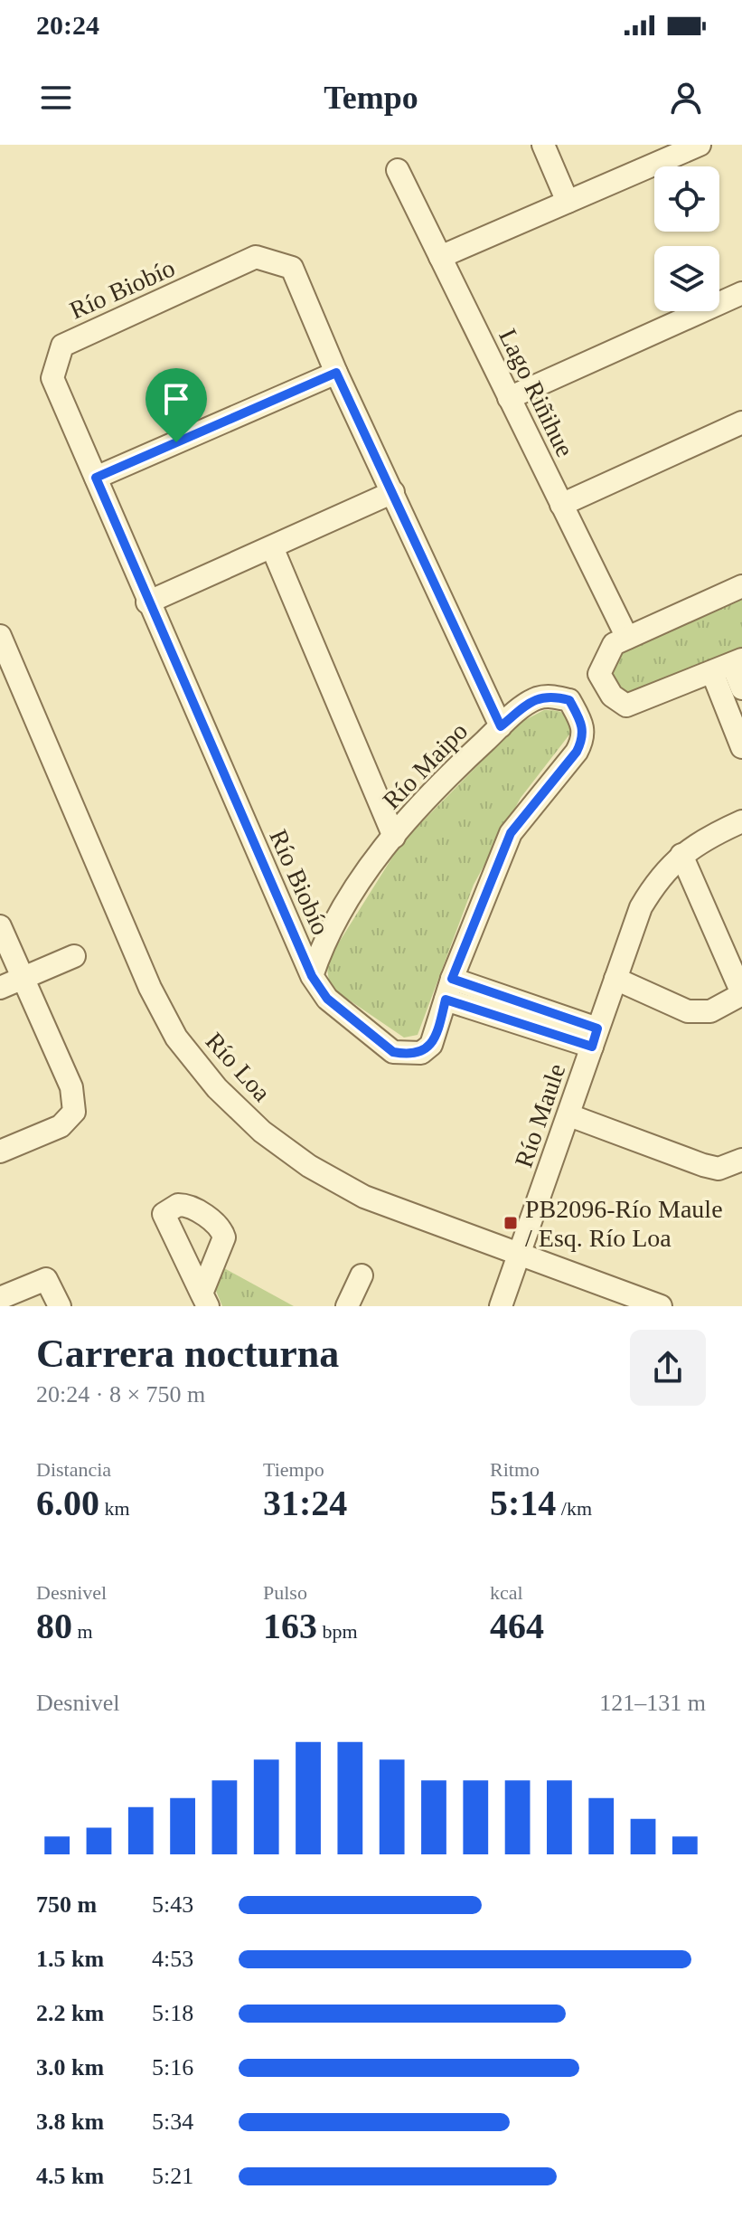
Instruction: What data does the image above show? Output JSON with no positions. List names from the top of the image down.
{
  "streets": {
    "street": [
      "Río Biobío",
      "Lago Riñihue",
      "Río Maipo",
      "Río Loa",
      "Río Maule"
    ]
  },
  "crossings": [
    ["Río Biobío", "Río Maipo"],
    ["Río Loa", "Río Maule"]
  ],
  "places": {
    "transit": ["PB2096-Río Maule / Esq. Río Loa"]
  },
  "page": {
    "status": "20:24",
    "header": "Tempo",
    "heading": ["Carrera nocturna", "20:24 · 8 × 750 m"],
    "stats": [
      ["Distancia", "6.00 km"],
      ["Tiempo", "31:24"],
      ["Ritmo", "5:14 /km"],
      ["Desnivel", "80 m"],
      ["Pulso", "163 bpm"],
      ["kcal", "464"]
    ],
    "chart": ["Desnivel", "121–131 m"],
    "list": [
      {
        "name": "750 m",
        "note": "5:43"
      },
      {
        "name": "1.5 km",
        "note": "4:53"
      },
      {
        "name": "2.2 km",
        "note": "5:18"
      },
      {
        "name": "3.0 km",
        "note": "5:16"
      },
      {
        "name": "3.8 km",
        "note": "5:34"
      },
      {
        "name": "4.5 km",
        "note": "5:21"
      }
    ]
  }
}
